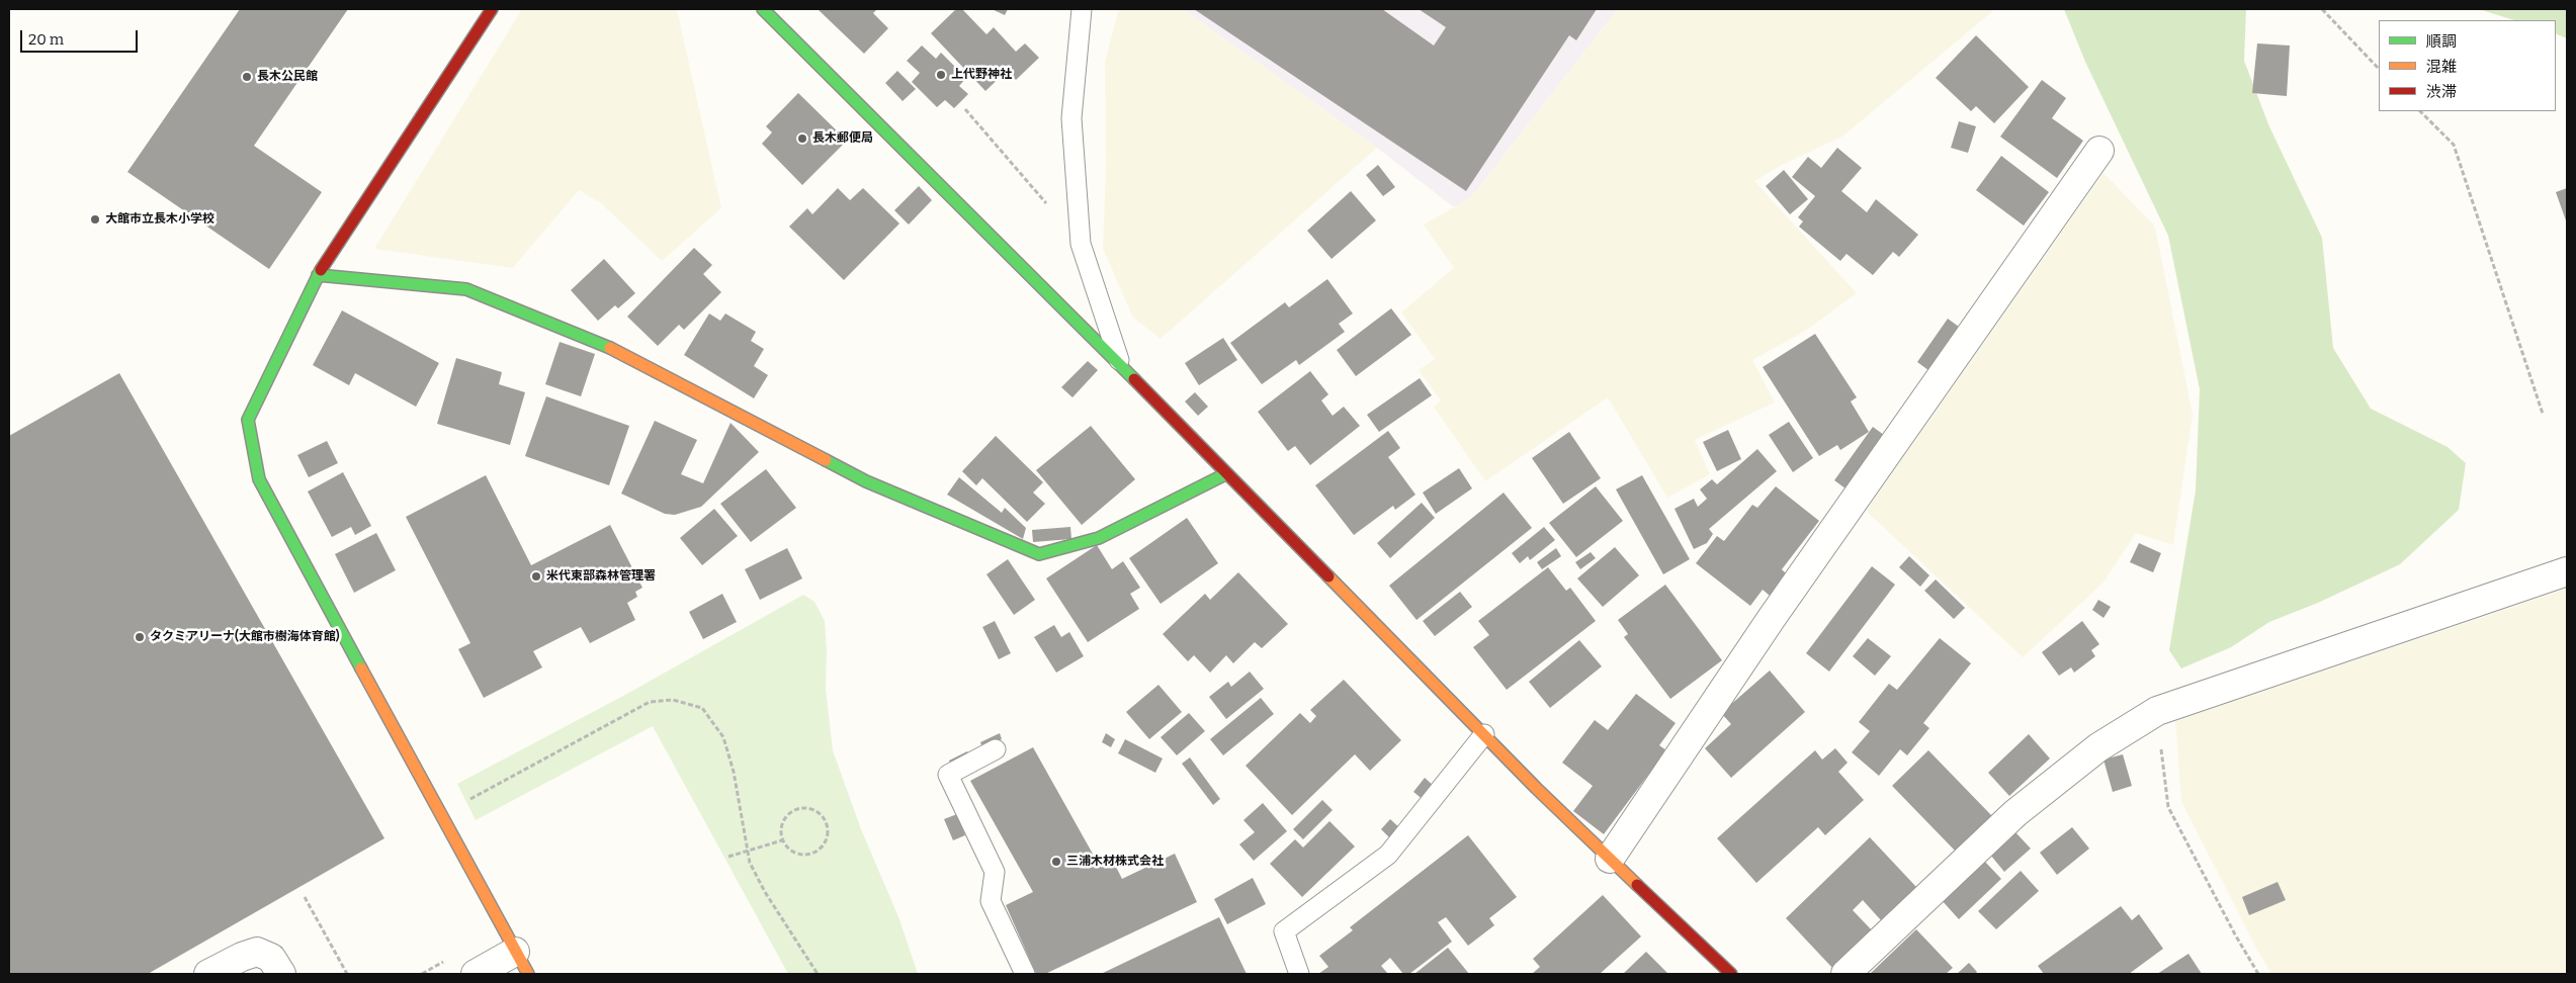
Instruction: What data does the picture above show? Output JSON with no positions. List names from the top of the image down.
{
  "places": [
    "上代野神社",
    "長木公民館",
    "長木郵便局",
    "大館市立長木小学校",
    "米代東部森林管理署",
    "タクミアリーナ(大館市樹海体育館)",
    "三浦木材株式会社"
  ],
  "legend": ["順調", "混雑", "渋滞"],
  "scale_bar": "20 m"
}
